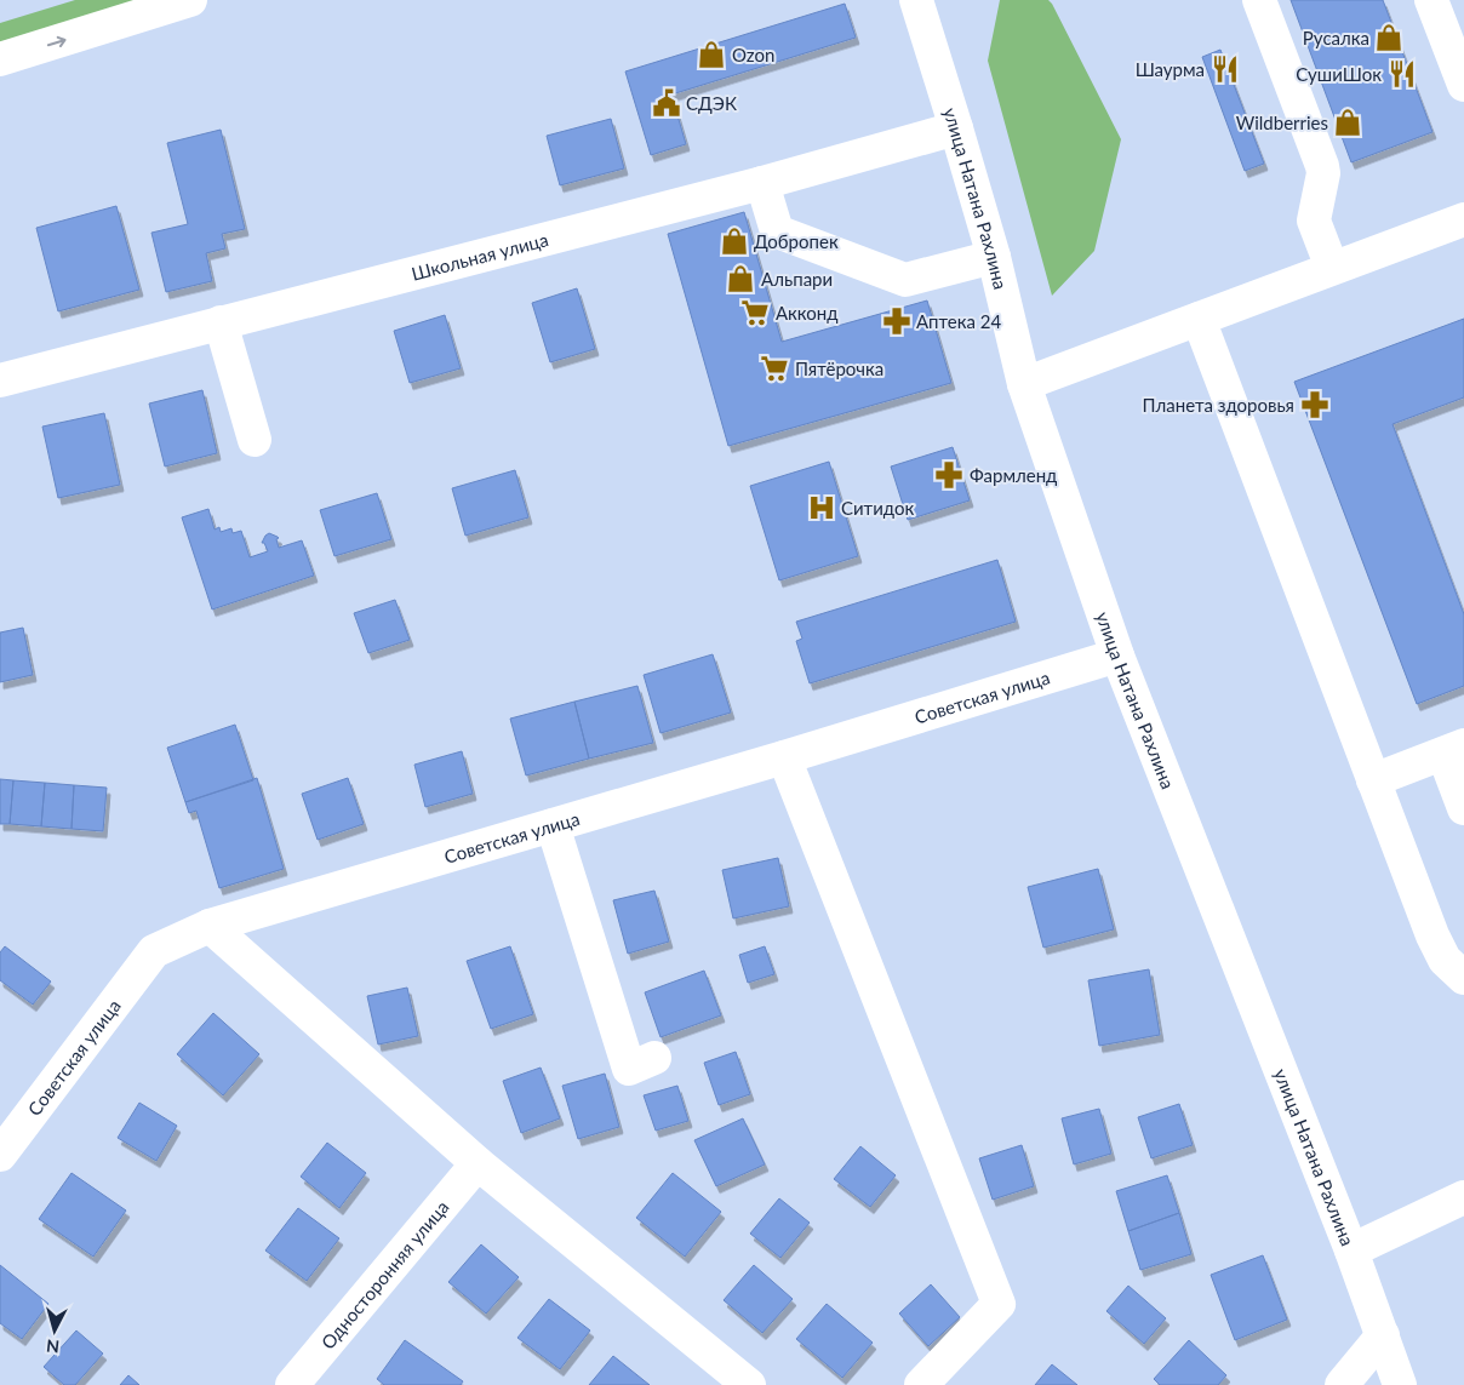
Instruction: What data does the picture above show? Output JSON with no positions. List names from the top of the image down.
{
  "streets": {
    "street": [
      "улица Натана Рахлина",
      "Школьная улица",
      "Советская улица",
      "Односторонняя улица"
    ]
  },
  "crossings": [
    ["улица Натана Рахлина", "Школьная улица"],
    ["улица Натана Рахлина", "Советская улица"]
  ],
  "places": {
    "shop": [
      "Русалка",
      "Ozon",
      "Wildberries",
      "Добропек",
      "Альпари"
    ],
    "restaurant": ["Шаурма", "СушиШок"],
    "public building": ["СДЭК"],
    "supermarket": ["Акконд", "Пятёрочка"],
    "pharmacy": ["Аптека 24", "Планета здоровья", "Фармленд"],
    "hospital": ["Ситидок"]
  },
  "north": "bottom"
}
